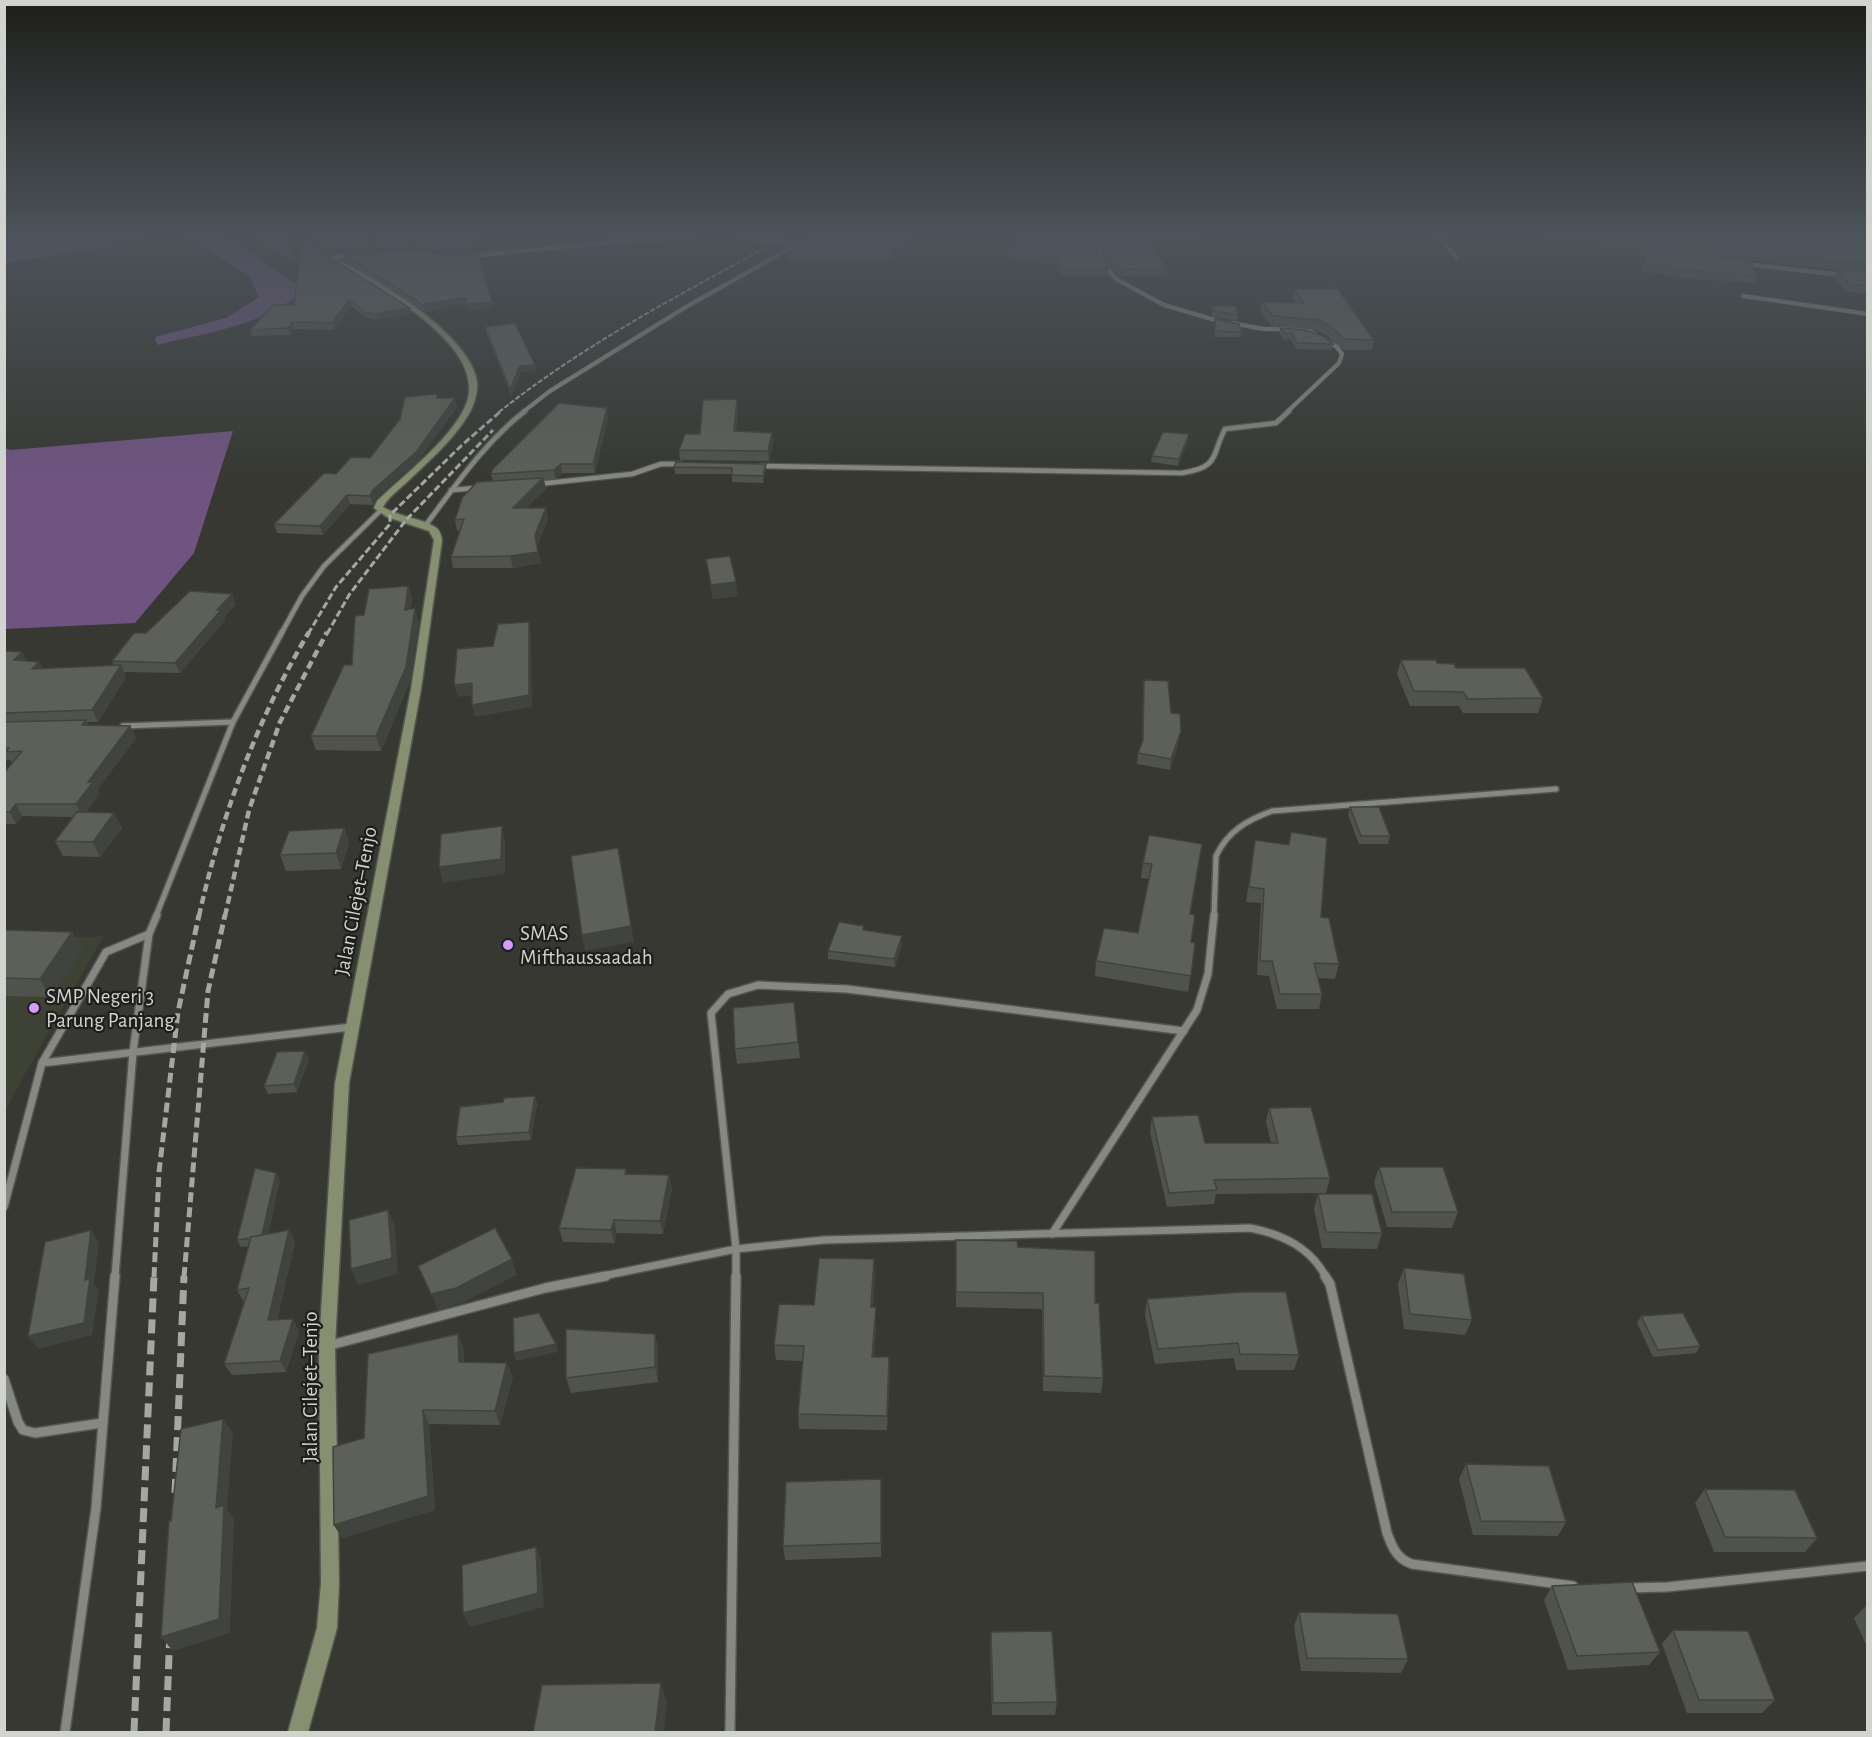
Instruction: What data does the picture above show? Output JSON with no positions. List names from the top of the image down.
{
  "streets": {
    "main road": ["Jalan Cilejet–Tenjo"]
  },
  "places": ["SMAS Mifthaussaadah", "SMP Negeri 3 Parung Panjang"]
}
